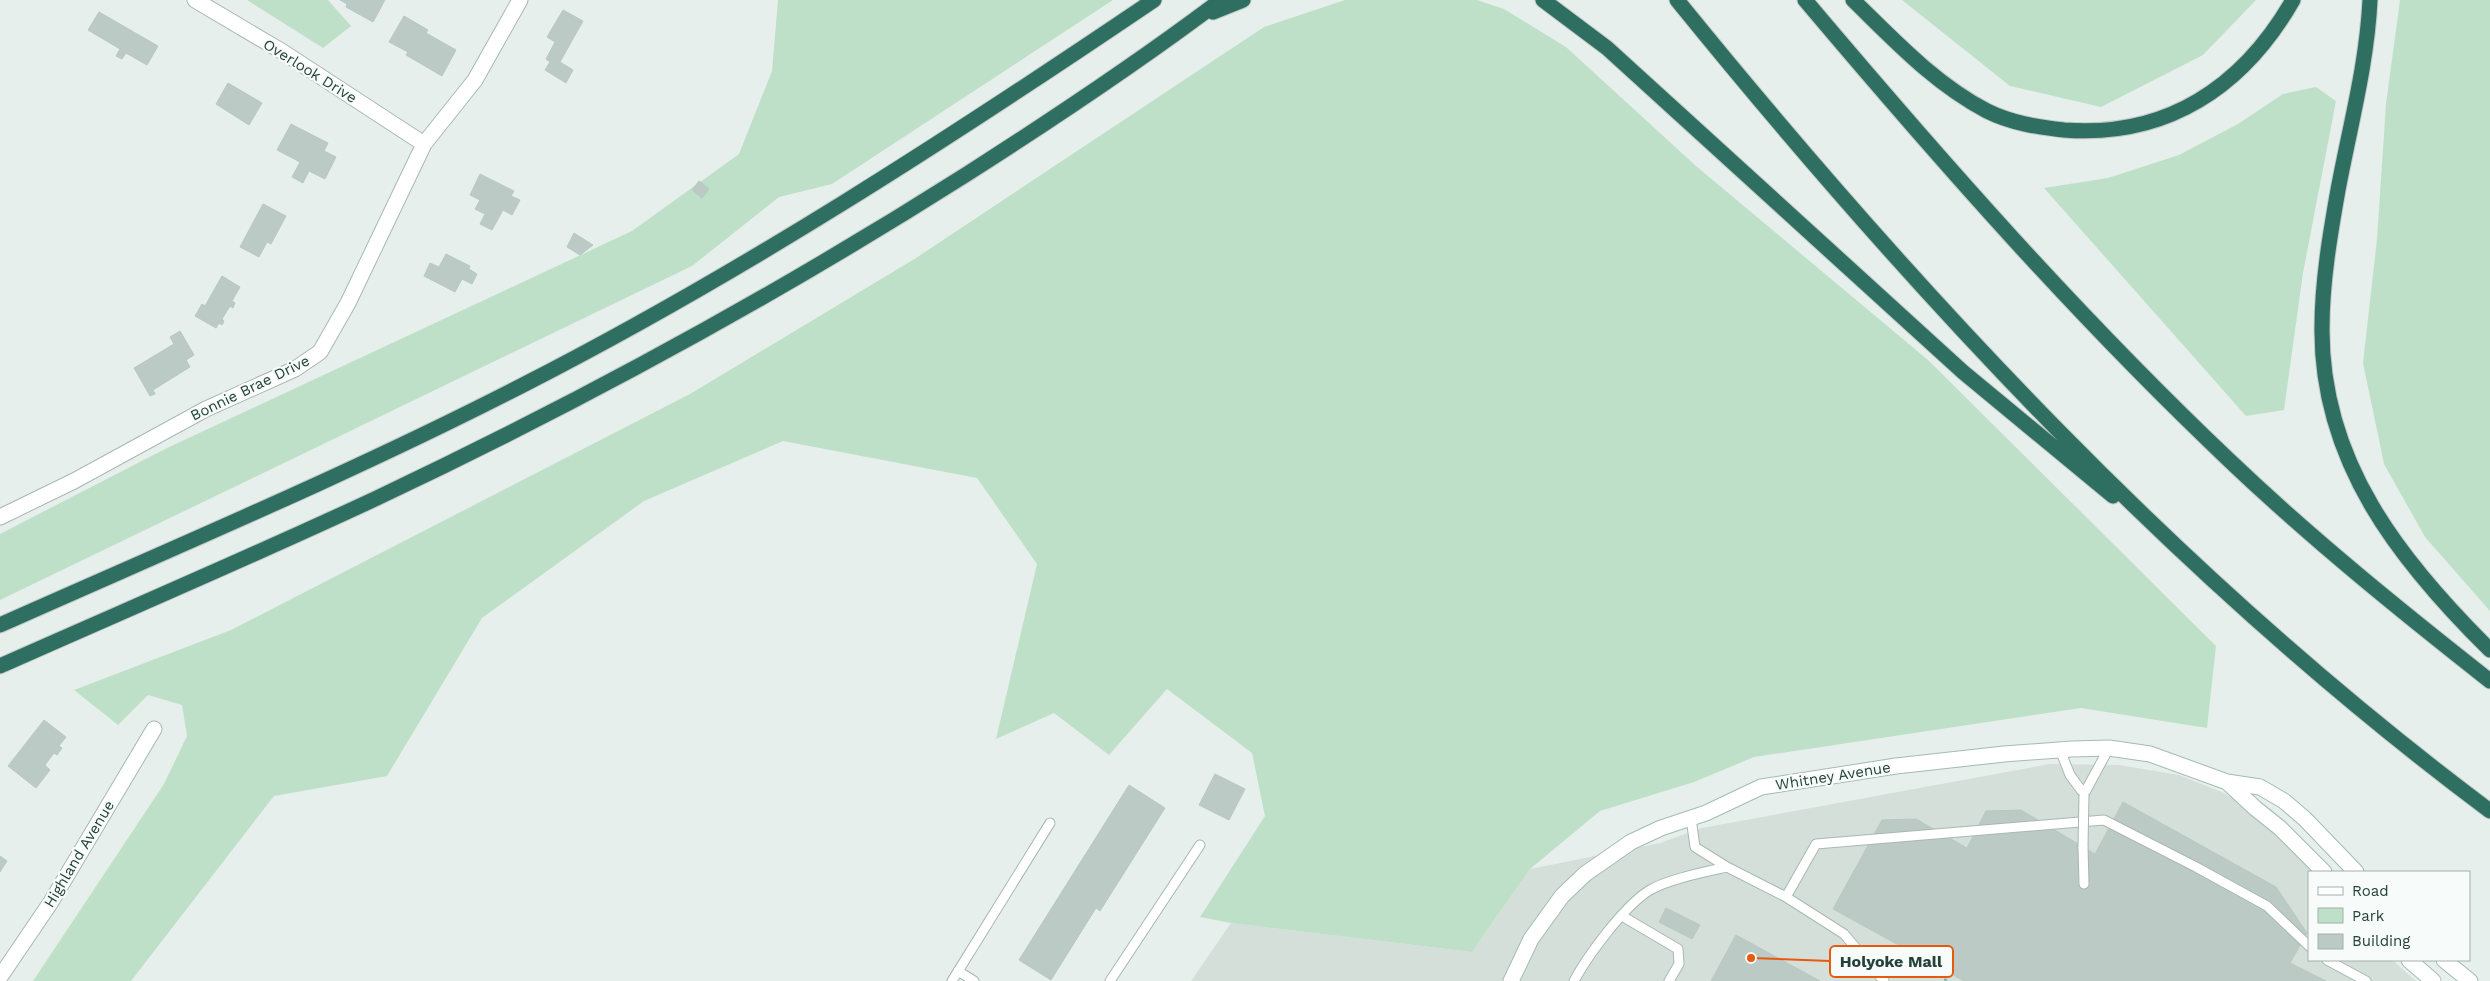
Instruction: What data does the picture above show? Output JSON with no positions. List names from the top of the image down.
{
  "streets": {
    "street": [
      "Overlook Drive",
      "Bonnie Brae Drive",
      "Whitney Avenue",
      "Highland Avenue"
    ]
  },
  "crossings": [
    ["Overlook Drive", "Bonnie Brae Drive"]
  ],
  "places": ["Holyoke Mall"],
  "legend": ["Road", "Park", "Building"]
}
